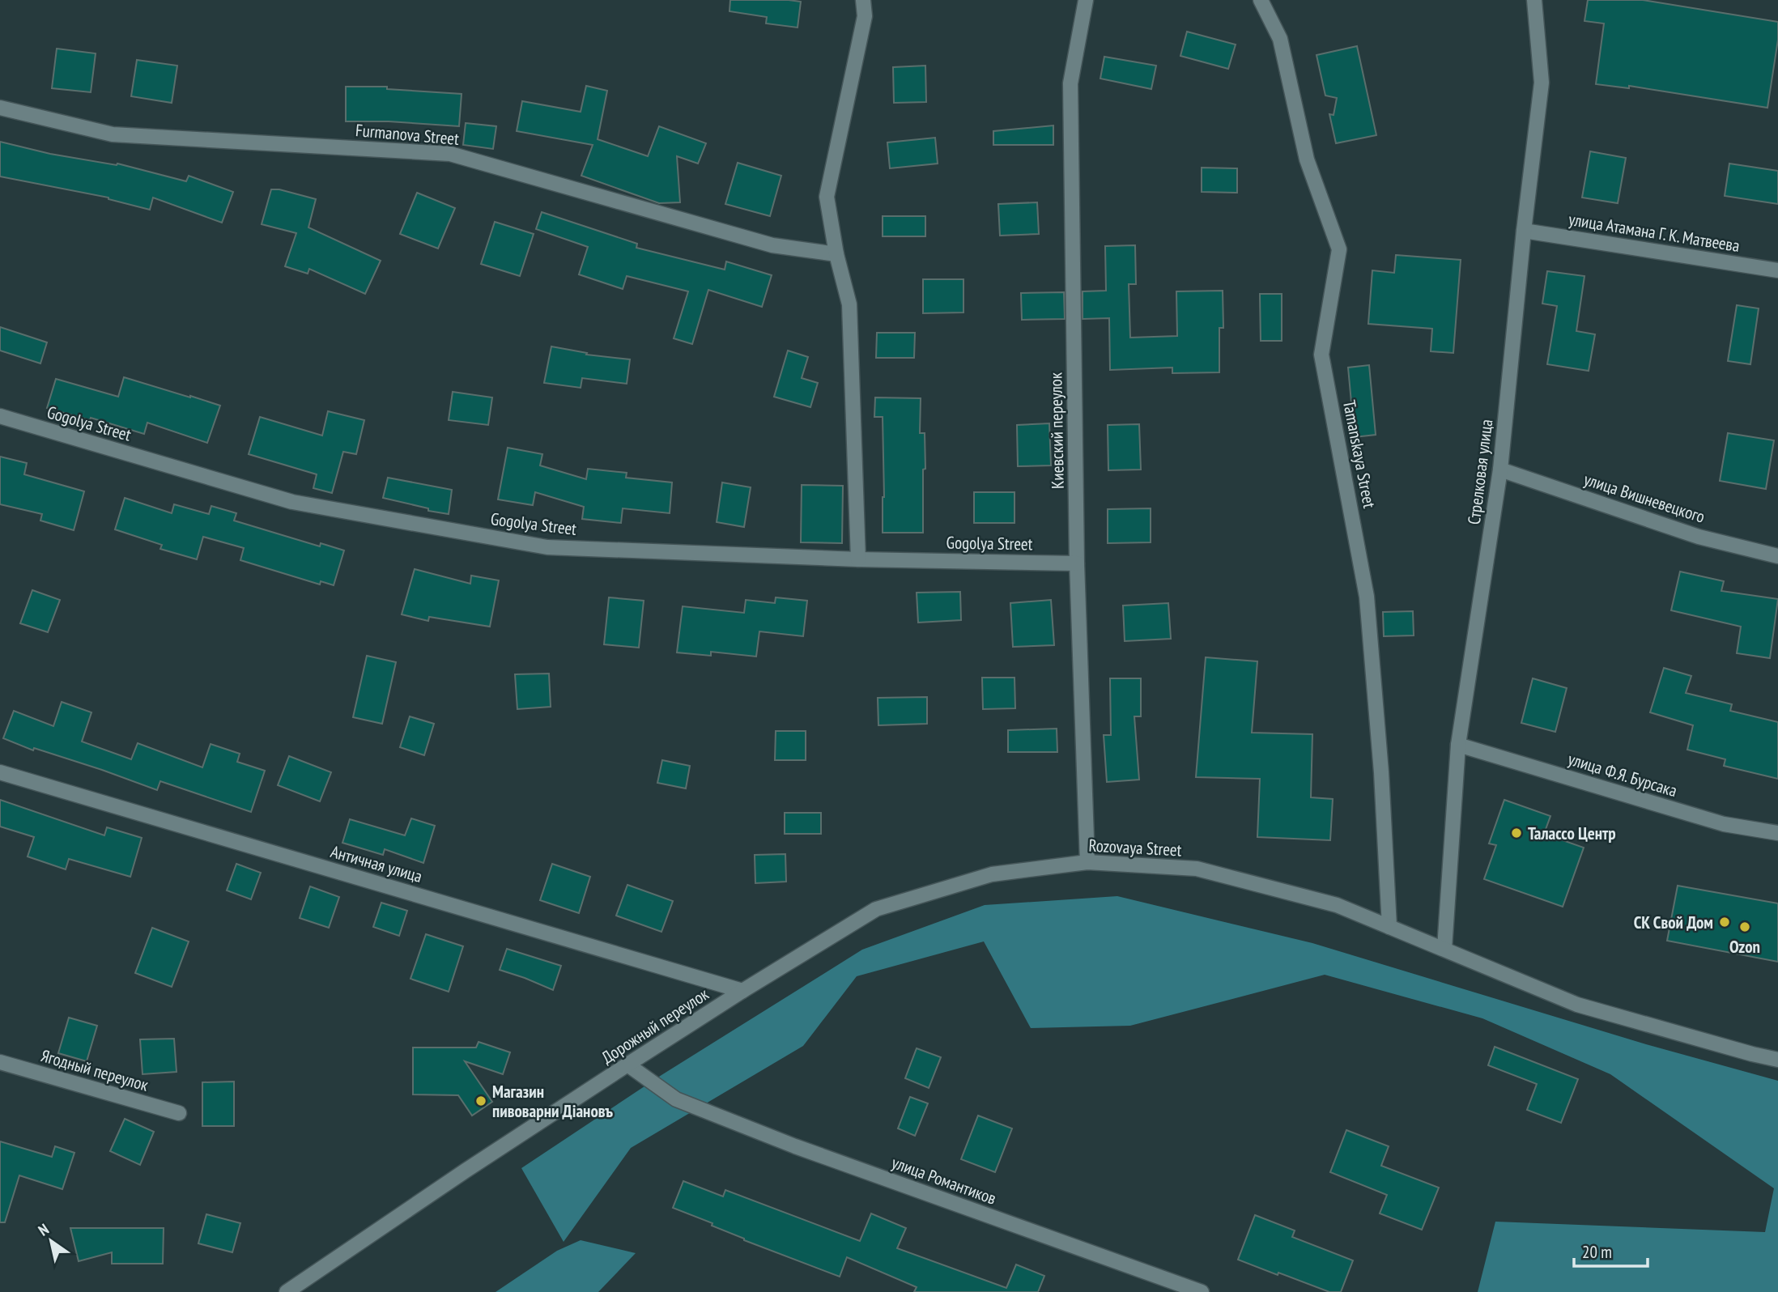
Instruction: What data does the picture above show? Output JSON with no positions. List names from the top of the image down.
{
  "streets": {
    "street": [
      "Furmanova Street",
      "улица Атамана Г. К. Матвеева",
      "Gogolya Street",
      "Киевский переулок",
      "Tamanskaya Street",
      "Стрелковая улица",
      "улица Вишневецкого",
      "улица Ф.Я. Бурсака",
      "Rozovaya Street",
      "Античная улица",
      "Дорожный переулок",
      "Ягодный переулок",
      "улица Романтиков"
    ]
  },
  "crossings": [
    ["улица Атамана Г. К. Матвеева", "Стрелковая улица"],
    ["Gogolya Street", "Киевский переулок"],
    ["Киевский переулок", "Rozovaya Street"],
    ["Tamanskaya Street", "Rozovaya Street"],
    ["Стрелковая улица", "улица Вишневецкого"],
    ["Стрелковая улица", "улица Ф.Я. Бурсака"],
    ["Стрелковая улица", "Rozovaya Street"],
    ["Rozovaya Street", "Дорожный переулок"],
    ["Античная улица", "Дорожный переулок"],
    ["Дорожный переулок", "улица Романтиков"]
  ],
  "places": [
    "Талассо Центр",
    "СК Свой Дом",
    "Ozon",
    "Магазин пивоварни Дiановъ"
  ],
  "scale_bar": "20 m",
  "north": "top left"
}
